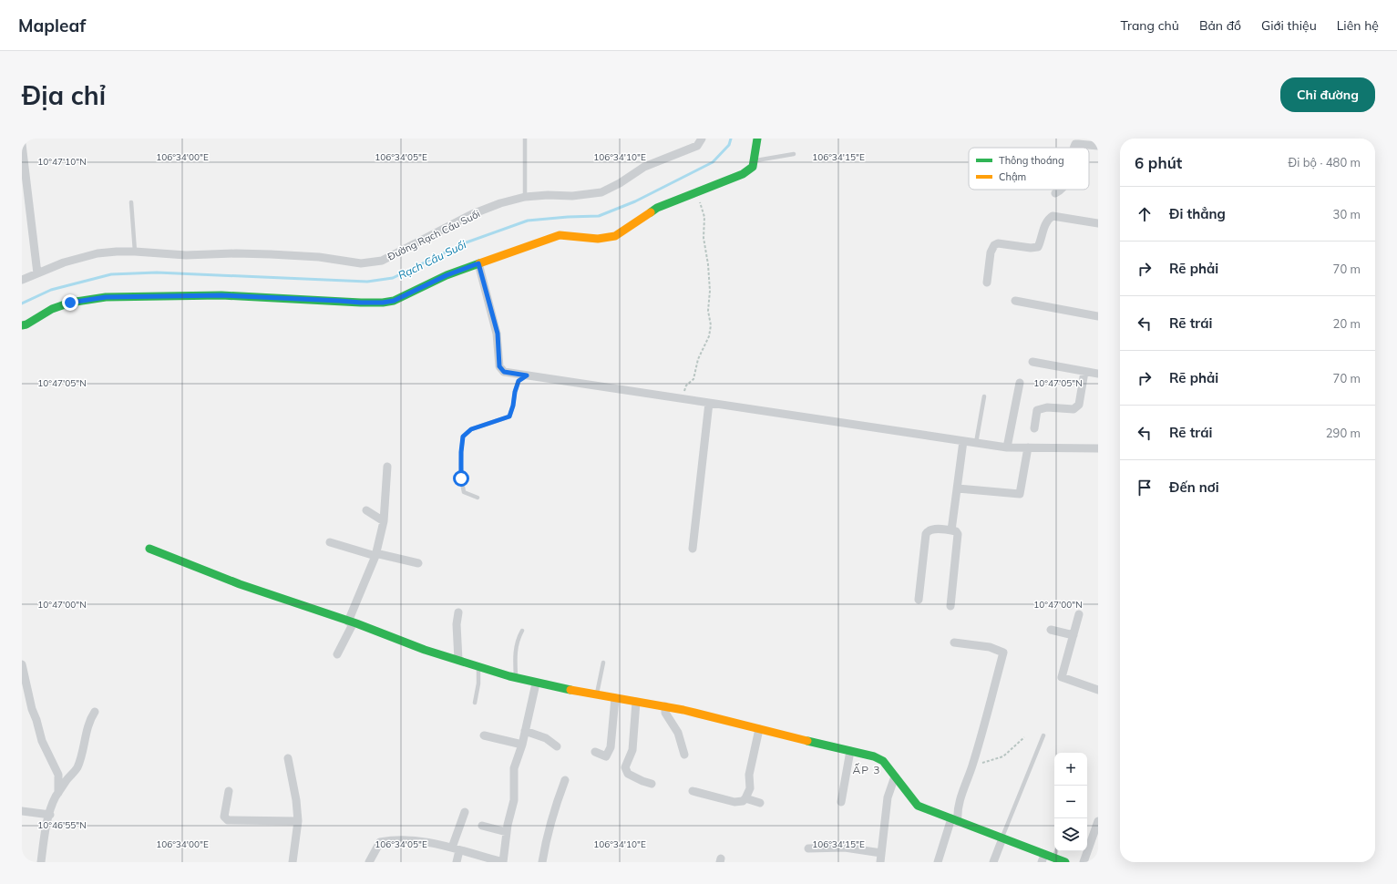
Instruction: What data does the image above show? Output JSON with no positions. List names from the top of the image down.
{
  "streets": {
    "street": ["Đường Rạch Cầu Suối"]
  },
  "districts": ["ẤP 3"],
  "water": ["Rạch Cầu Suối"],
  "legend": ["Thông thoáng", "Chậm"],
  "page": {
    "header": "Mapleaf",
    "nav": [
      "Trang chủ",
      "Bản đồ",
      "Giới thiệu",
      "Liên hệ"
    ],
    "buttons": "Chỉ đường",
    "title": "Địa chỉ",
    "heading": ["6 phút", "Đi bộ · 480 m"],
    "list": [
      ["Đi thẳng", "30 m"],
      ["Rẽ phải", "70 m"],
      ["Rẽ trái", "20 m"],
      ["Rẽ phải", "70 m"],
      ["Rẽ trái", "290 m"],
      "Đến nơi"
    ],
    "map_buttons": ["+", "−"]
  },
  "coordinates": [
    "106°34'00\"E",
    "106°34'05\"E",
    "106°34'10\"E",
    "106°34'15\"E",
    "10°47'10\"N",
    "10°47'05\"N",
    "10°47'00\"N",
    "10°46'55\"N"
  ]
}
